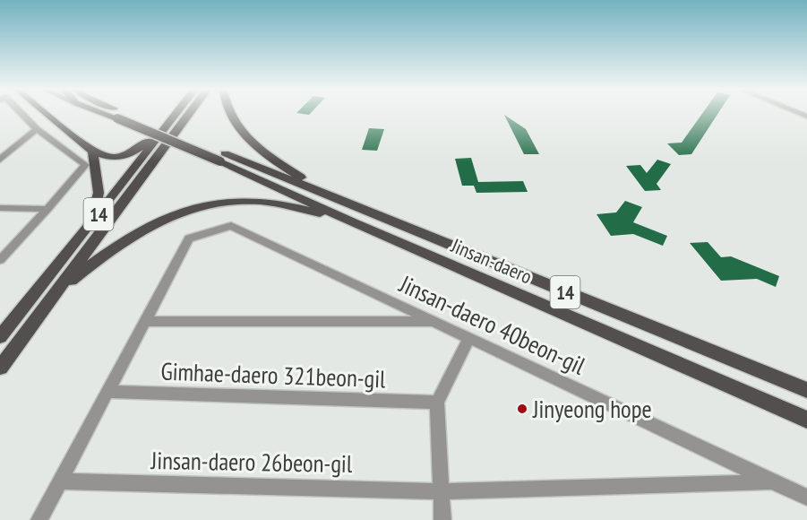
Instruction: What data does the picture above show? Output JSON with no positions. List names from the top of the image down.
{
  "streets": {
    "main road": ["14", "Jinsan-daero"],
    "street": ["Jinsan-daero 40beon-gil", "Gimhae-daero 321beon-gil", "Jinsan-daero 26beon-gil"]
  },
  "crossings": [
    ["Jinsan-daero 40beon-gil", "Jinsan-daero 26beon-gil"]
  ],
  "places": ["Jinyeong hope"]
}
